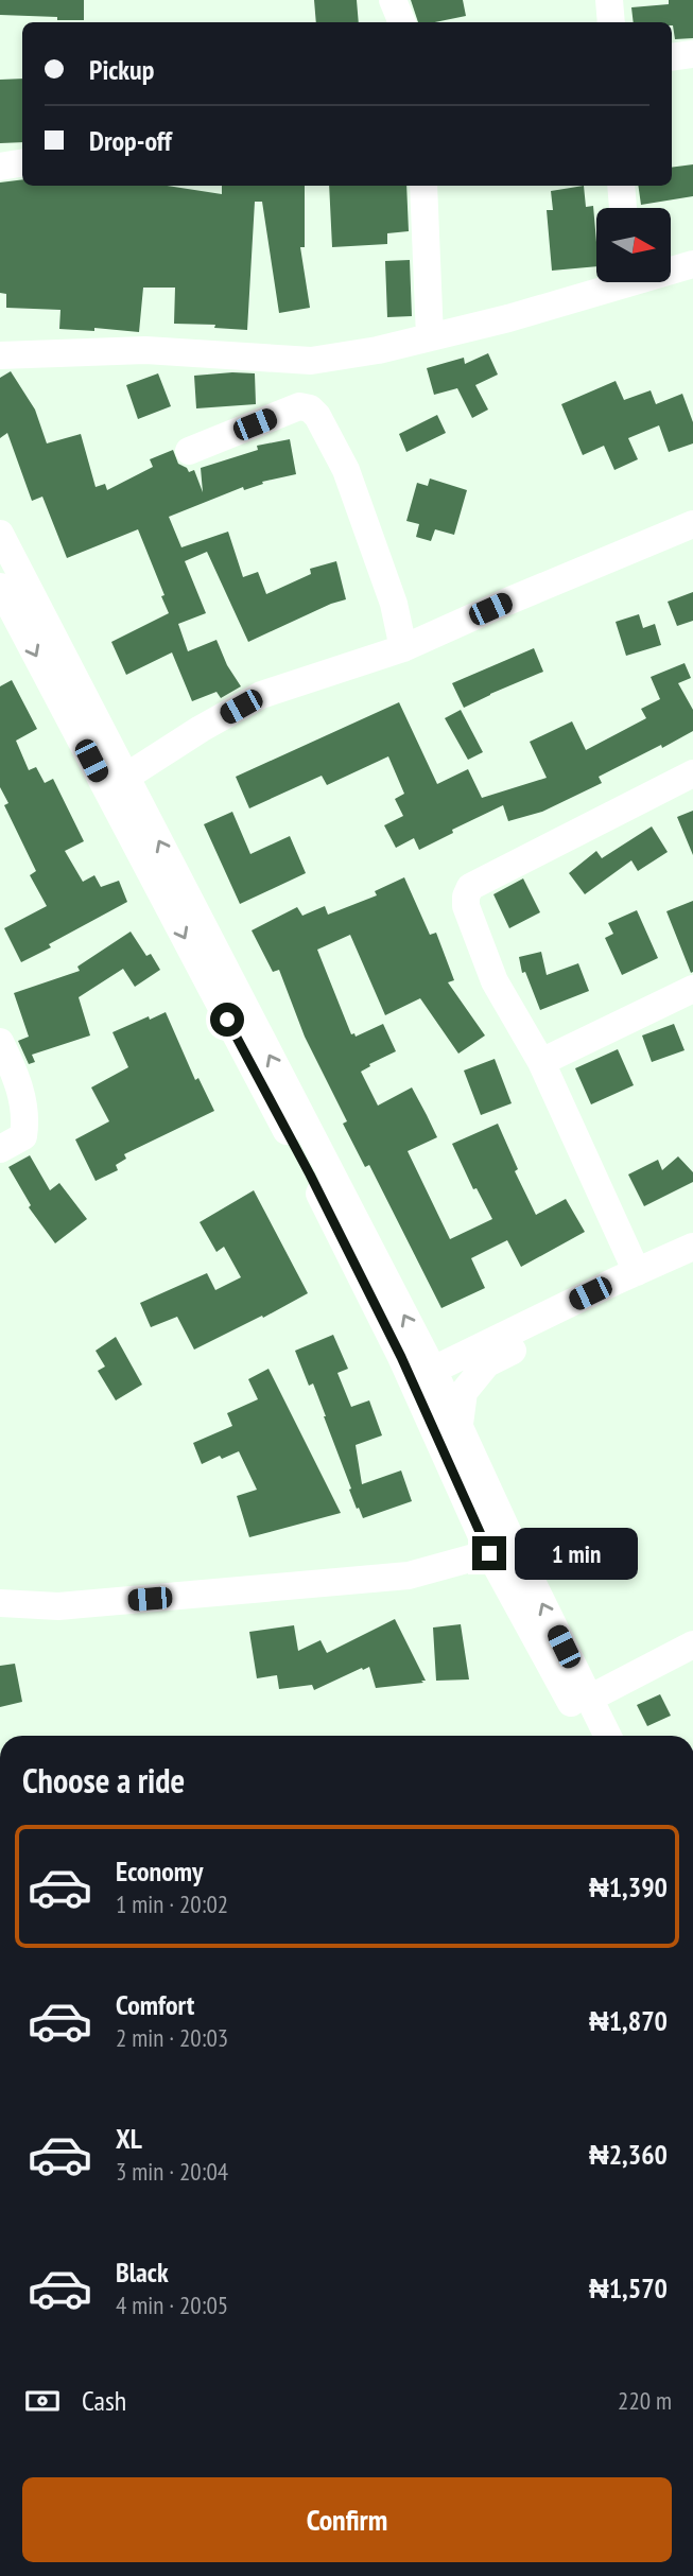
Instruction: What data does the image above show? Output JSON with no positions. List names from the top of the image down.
{
  "north": "right",
  "page": {
    "banner": ["Pickup", "Drop-off"],
    "bubble": "1 min",
    "heading": "Choose a ride",
    "list": [
      {
        "name": "Economy",
        "note": "1 min · 20:02",
        "value": "₦1,390"
      },
      {
        "name": "Comfort",
        "note": "2 min · 20:03",
        "value": "₦1,870"
      },
      {
        "name": "XL",
        "note": "3 min · 20:04",
        "value": "₦2,360"
      },
      {
        "name": "Black",
        "note": "4 min · 20:05",
        "value": "₦1,570"
      }
    ],
    "pay": ["Cash", "220 m"],
    "buttons": "Confirm"
  }
}
